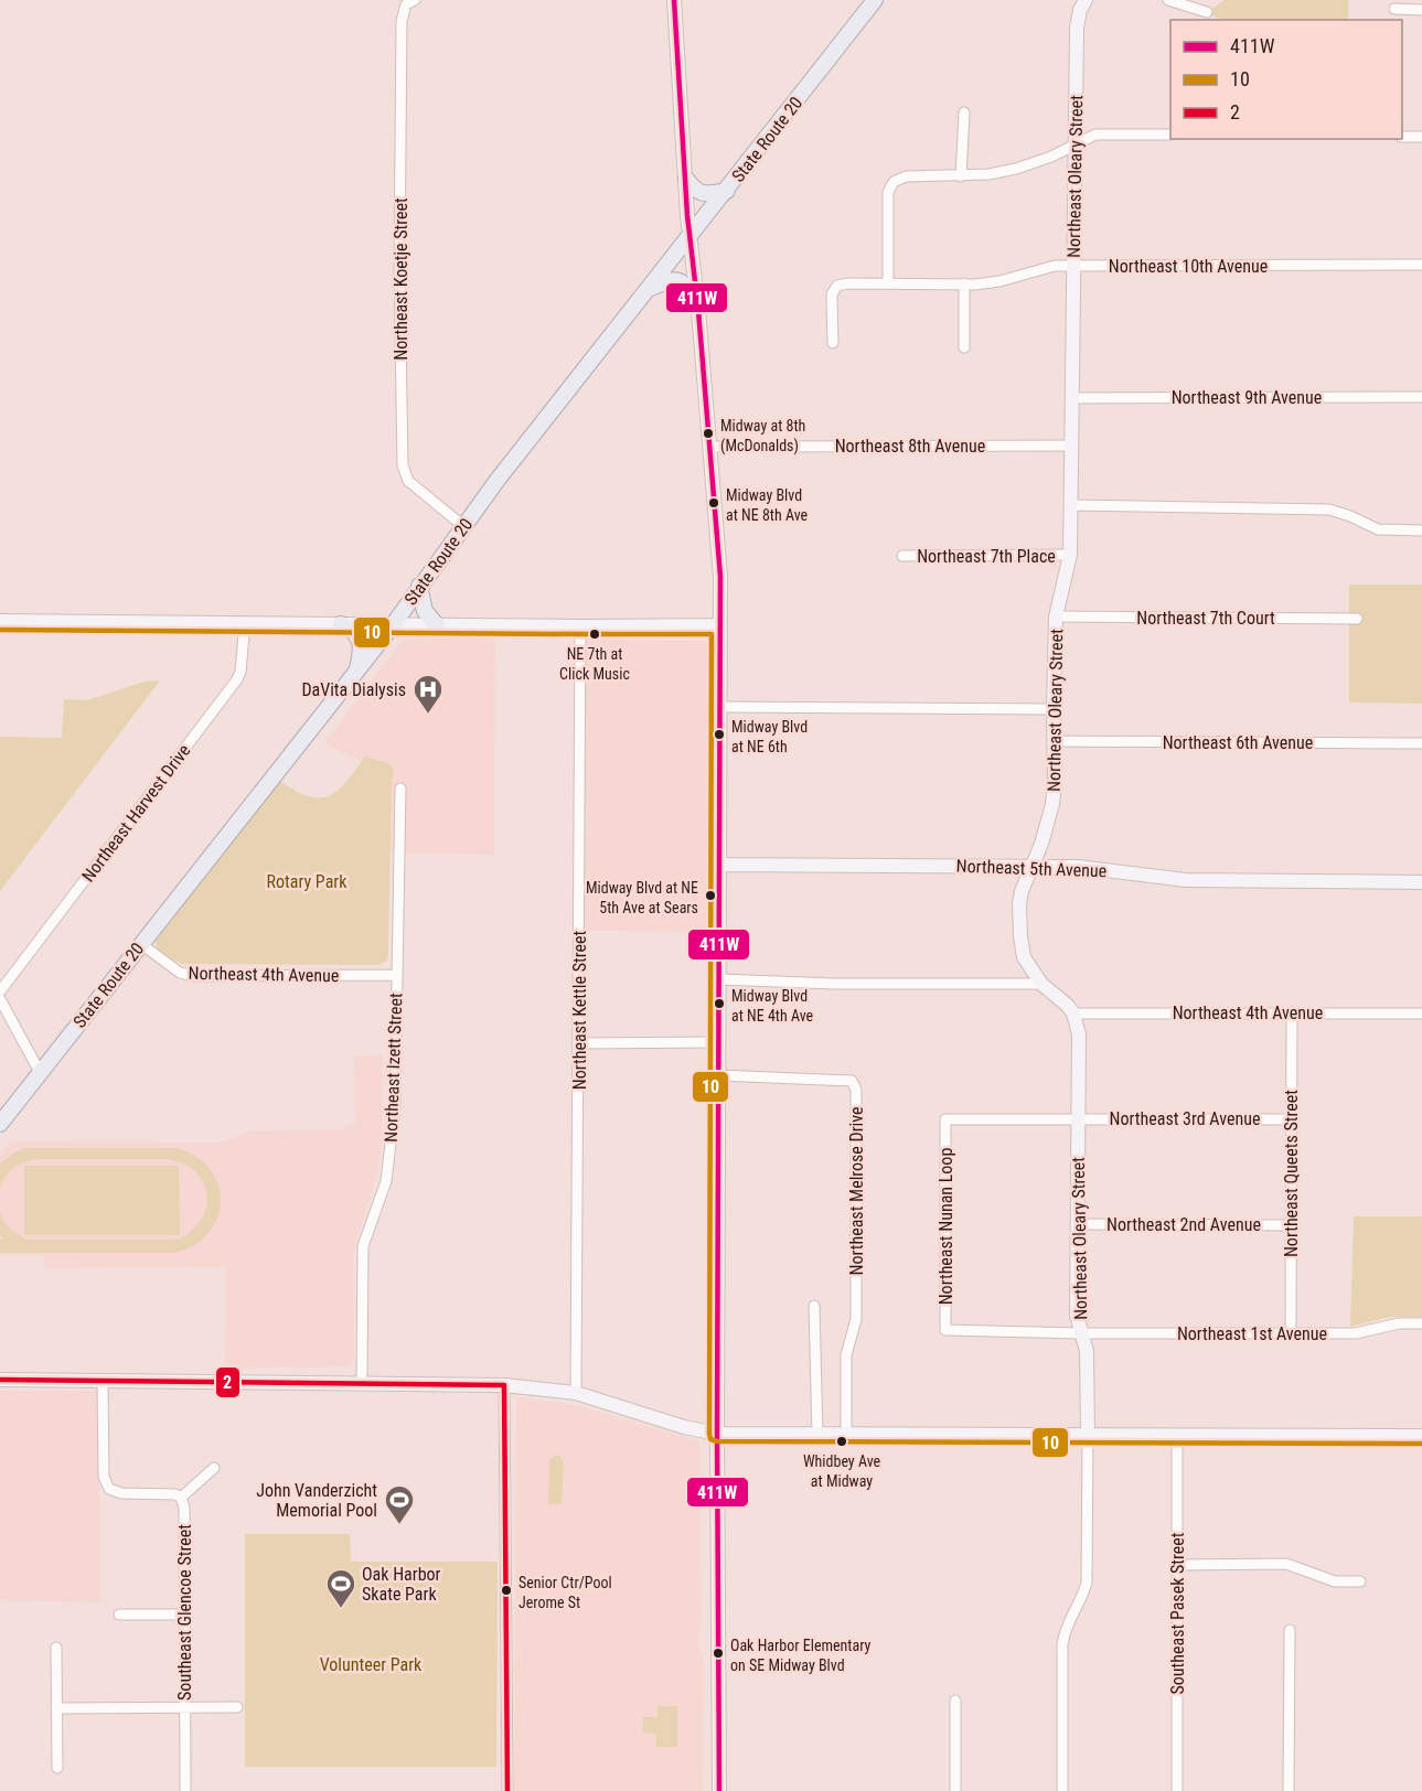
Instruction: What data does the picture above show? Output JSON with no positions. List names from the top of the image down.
{
  "streets": {
    "main road": ["State Route 20"],
    "street": [
      "Northeast Oleary Street",
      "Northeast 10th Avenue",
      "Northeast Koetje Street",
      "Northeast 9th Avenue",
      "Northeast 8th Avenue",
      "Northeast 7th Place",
      "Northeast 7th Court",
      "Northeast 6th Avenue",
      "Northeast Harvest Drive",
      "Northeast 5th Avenue",
      "Northeast 4th Avenue",
      "Northeast Kettle Street",
      "Northeast Izett Street",
      "Northeast 3rd Avenue",
      "Northeast Queets Street",
      "Northeast Melrose Drive",
      "Northeast 2nd Avenue",
      "Northeast Nunan Loop",
      "Northeast 1st Avenue",
      "Southeast Glencoe Street",
      "Southeast Pasek Street"
    ]
  },
  "crossings": [
    ["State Route 20", "Northeast Koetje Street"],
    ["State Route 20", "Northeast 4th Avenue"],
    ["Northeast Oleary Street", "Northeast 10th Avenue"],
    ["Northeast Oleary Street", "Northeast 9th Avenue"],
    ["Northeast Oleary Street", "Northeast 8th Avenue"],
    ["Northeast Oleary Street", "Northeast 7th Place"],
    ["Northeast Oleary Street", "Northeast 7th Court"],
    ["Northeast Oleary Street", "Northeast 6th Avenue"],
    ["Northeast Oleary Street", "Northeast 5th Avenue"],
    ["Northeast Oleary Street", "Northeast 4th Avenue"],
    ["Northeast Oleary Street", "Northeast 3rd Avenue"],
    ["Northeast Oleary Street", "Northeast 2nd Avenue"],
    ["Northeast Oleary Street", "Northeast Nunan Loop"],
    ["Northeast Oleary Street", "Northeast 1st Avenue"],
    ["Northeast 4th Avenue", "Northeast Izett Street"],
    ["Northeast 4th Avenue", "Northeast Queets Street"],
    ["Northeast 3rd Avenue", "Northeast Queets Street"],
    ["Northeast 3rd Avenue", "Northeast Nunan Loop"],
    ["Northeast Queets Street", "Northeast 2nd Avenue"],
    ["Northeast Queets Street", "Northeast 1st Avenue"],
    ["Northeast Nunan Loop", "Northeast 1st Avenue"]
  ],
  "parks": ["Rotary Park", "Volunteer Park"],
  "places": {
    "other": [
      "Midway at 8th (McDonalds)",
      "Midway Blvd at NE 8th Ave",
      "NE 7th at Click Music",
      "Midway Blvd at NE 6th",
      "Midway Blvd at NE 5th Ave at Sears",
      "Midway Blvd at NE 4th Ave",
      "Whidbey Ave at Midway",
      "Senior Ctr/Pool Jerome St",
      "Oak Harbor Elementary on SE Midway Blvd"
    ],
    "hospital": ["DaVita Dialysis"],
    "sports": ["John Vanderzicht Memorial Pool", "Oak Harbor Skate Park"]
  },
  "lines": ["transit line 411W", "transit line 10", "transit line 2"],
  "legend": ["411W", "10", "2"]
}
